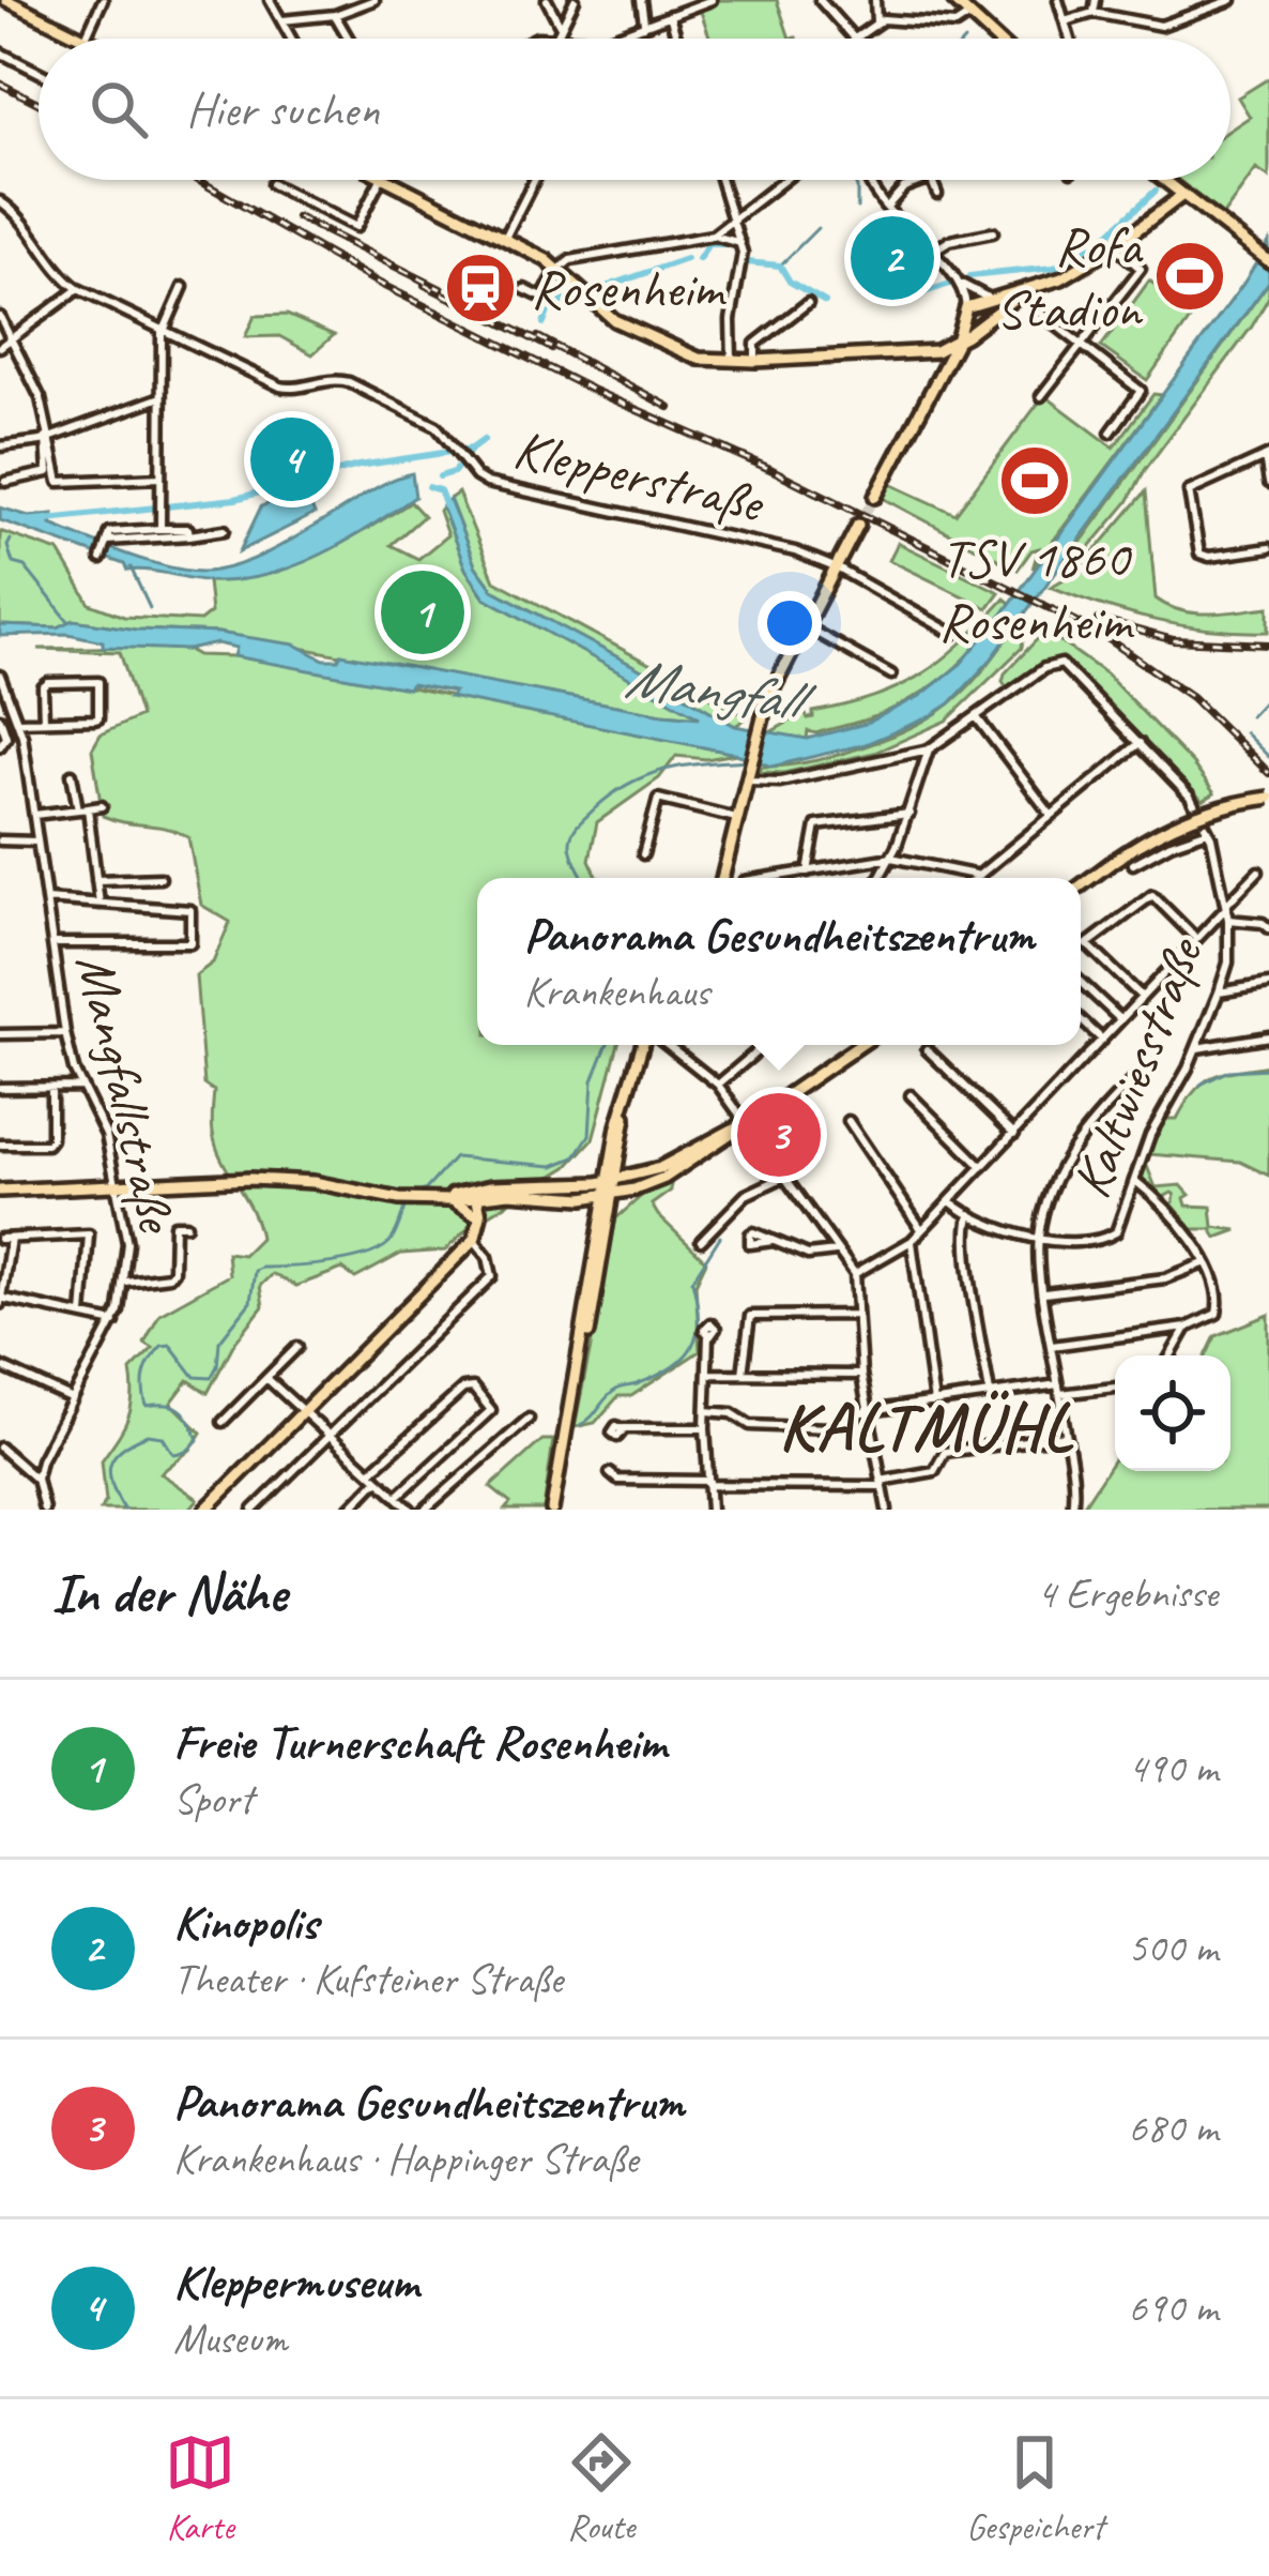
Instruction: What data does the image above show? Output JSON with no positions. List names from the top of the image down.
{
  "streets": {
    "street": ["Klepperstraße", "Kaltwiesstraße", "Mangfallstraße"]
  },
  "districts": ["KALTMÜHL"],
  "water": ["Mangfall"],
  "places": {
    "sports": ["Rofa Stadion", "TSV 1860 Rosenheim"],
    "station": ["Rosenheim"]
  },
  "page": {
    "search": "Hier suchen",
    "pins": [
      "2",
      "4",
      "1",
      "3"
    ],
    "popup": ["Panorama Gesundheitszentrum", "Krankenhaus"],
    "heading": ["In der Nähe", "4 Ergebnisse"],
    "list": [
      {
        "mark": "1",
        "name": "Freie Turnerschaft Rosenheim",
        "note": "Sport",
        "value": "490 m"
      },
      {
        "mark": "2",
        "name": "Kinopolis",
        "note": "Theater · Kufsteiner Straße",
        "value": "500 m"
      },
      {
        "mark": "3",
        "name": "Panorama Gesundheitszentrum",
        "note": "Krankenhaus · Happinger Straße",
        "value": "680 m"
      },
      {
        "mark": "4",
        "name": "Kleppermuseum",
        "note": "Museum",
        "value": "690 m"
      }
    ],
    "nav": ["Karte", "Route", "Gespeichert"]
  }
}
